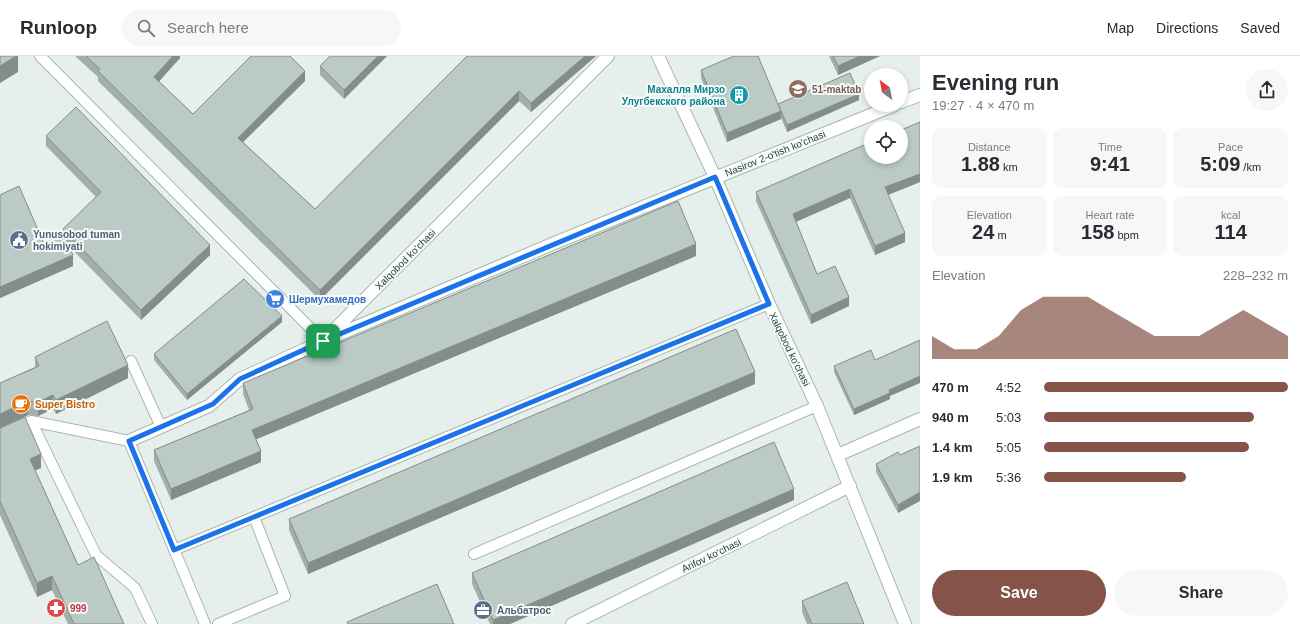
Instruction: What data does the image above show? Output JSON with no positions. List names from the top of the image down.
{
  "streets": {
    "street": ["Nasirov 2-o'tish ko'chasi", "Xalqobod ko'chasi", "Arifov ko‘chasi"]
  },
  "crossings": [
    ["Nasirov 2-o'tish ko'chasi", "Xalqobod ko'chasi"],
    ["Xalqobod ko'chasi", "Arifov ko‘chasi"]
  ],
  "places": {
    "school or university": ["51-maktab"],
    "building": ["Махалля Мирзо Улугбекского района"],
    "public building": ["Yunusobod tuman hokimiyati"],
    "supermarket": ["Шермухамедов"],
    "cafe": ["Super Bistro"],
    "pharmacy": ["999"],
    "office": ["Альбатрос"]
  },
  "north": "top left",
  "page": {
    "header": "Runloop",
    "search": "Search here",
    "nav": ["Map", "Directions", "Saved"],
    "heading": ["Evening run", "19:27 · 4 × 470 m"],
    "stats": [
      ["Distance", "1.88 km"],
      ["Time", "9:41"],
      ["Pace", "5:09 /km"],
      ["Elevation", "24 m"],
      ["Heart rate", "158 bpm"],
      ["kcal", "114"]
    ],
    "chart": ["Elevation", "228–232 m"],
    "list": [
      {
        "name": "470 m",
        "note": "4:52"
      },
      {
        "name": "940 m",
        "note": "5:03"
      },
      {
        "name": "1.4 km",
        "note": "5:05"
      },
      {
        "name": "1.9 km",
        "note": "5:36"
      }
    ],
    "buttons": ["Save", "Share"]
  }
}
